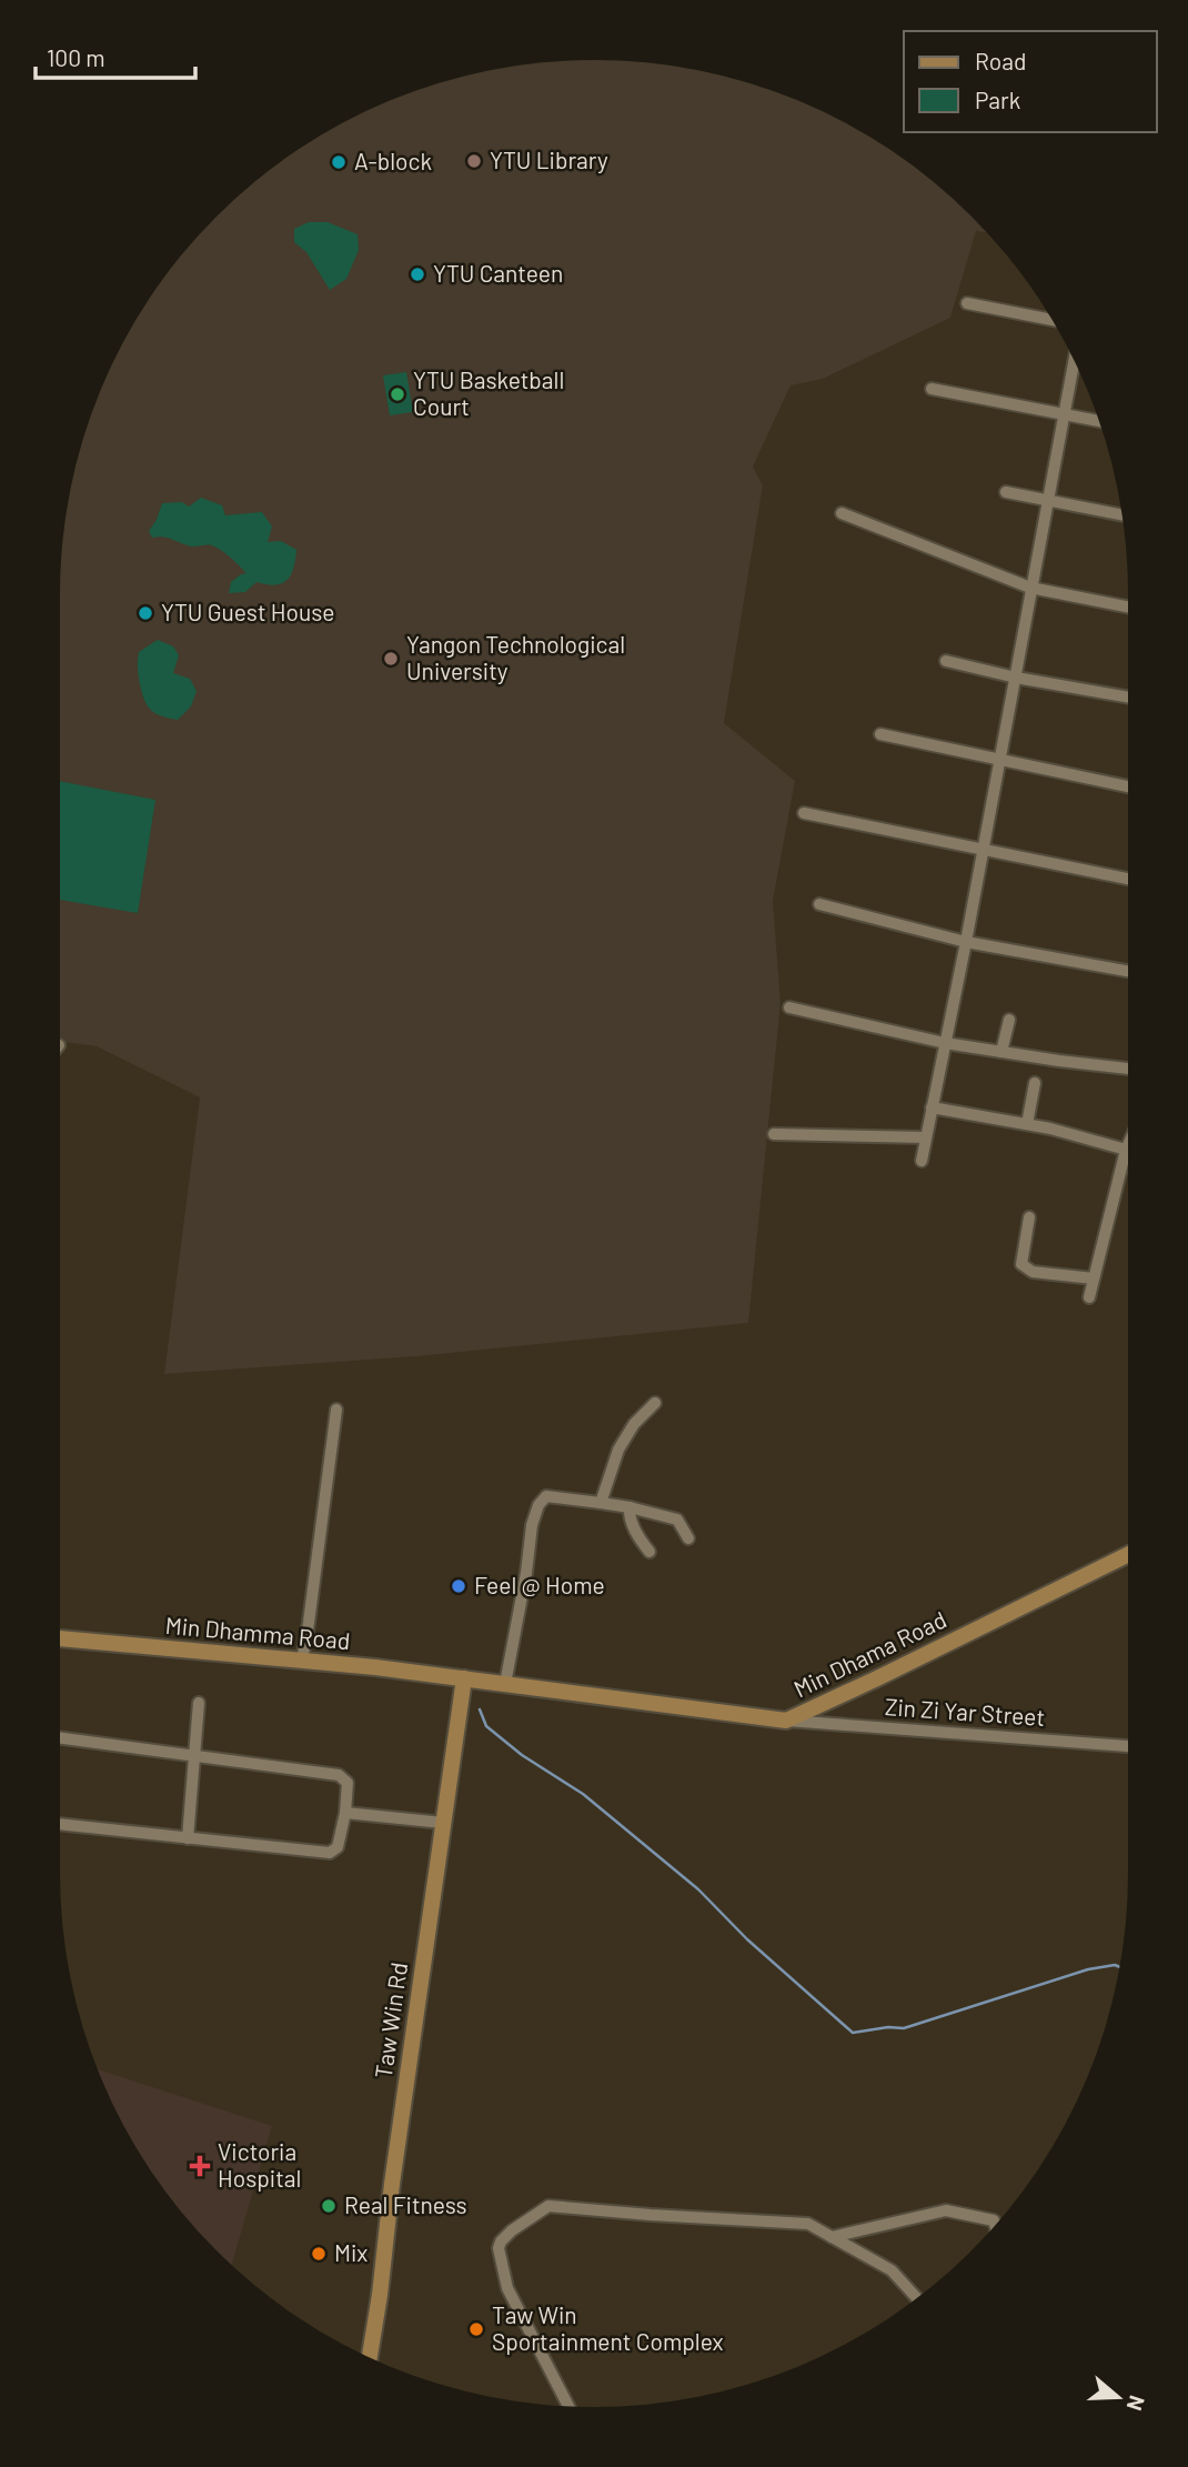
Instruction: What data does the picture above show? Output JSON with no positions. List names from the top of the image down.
{
  "streets": {
    "main road": ["Min Dhamma Road", "Min Dhama Road", "Taw Win Rd"],
    "street": ["Zin Zi Yar Street"]
  },
  "crossings": [
    ["Min Dhamma Road", "Min Dhama Road"],
    ["Min Dhamma Road", "Taw Win Rd"],
    ["Min Dhama Road", "Zin Zi Yar Street"],
    ["Min Dhama Road", "Taw Win Rd"]
  ],
  "places": {
    "other": [
      "YTU Library",
      "A-block",
      "YTU Canteen",
      "YTU Basketball Court",
      "YTU Guest House",
      "Yangon Technological University",
      "Feel @ Home",
      "Real Fitness",
      "Mix",
      "Taw Win Sportainment Complex"
    ],
    "health": ["Victoria Hospital"]
  },
  "legend": ["Road", "Park"],
  "scale_bar": "100 m",
  "north": "right"
}
